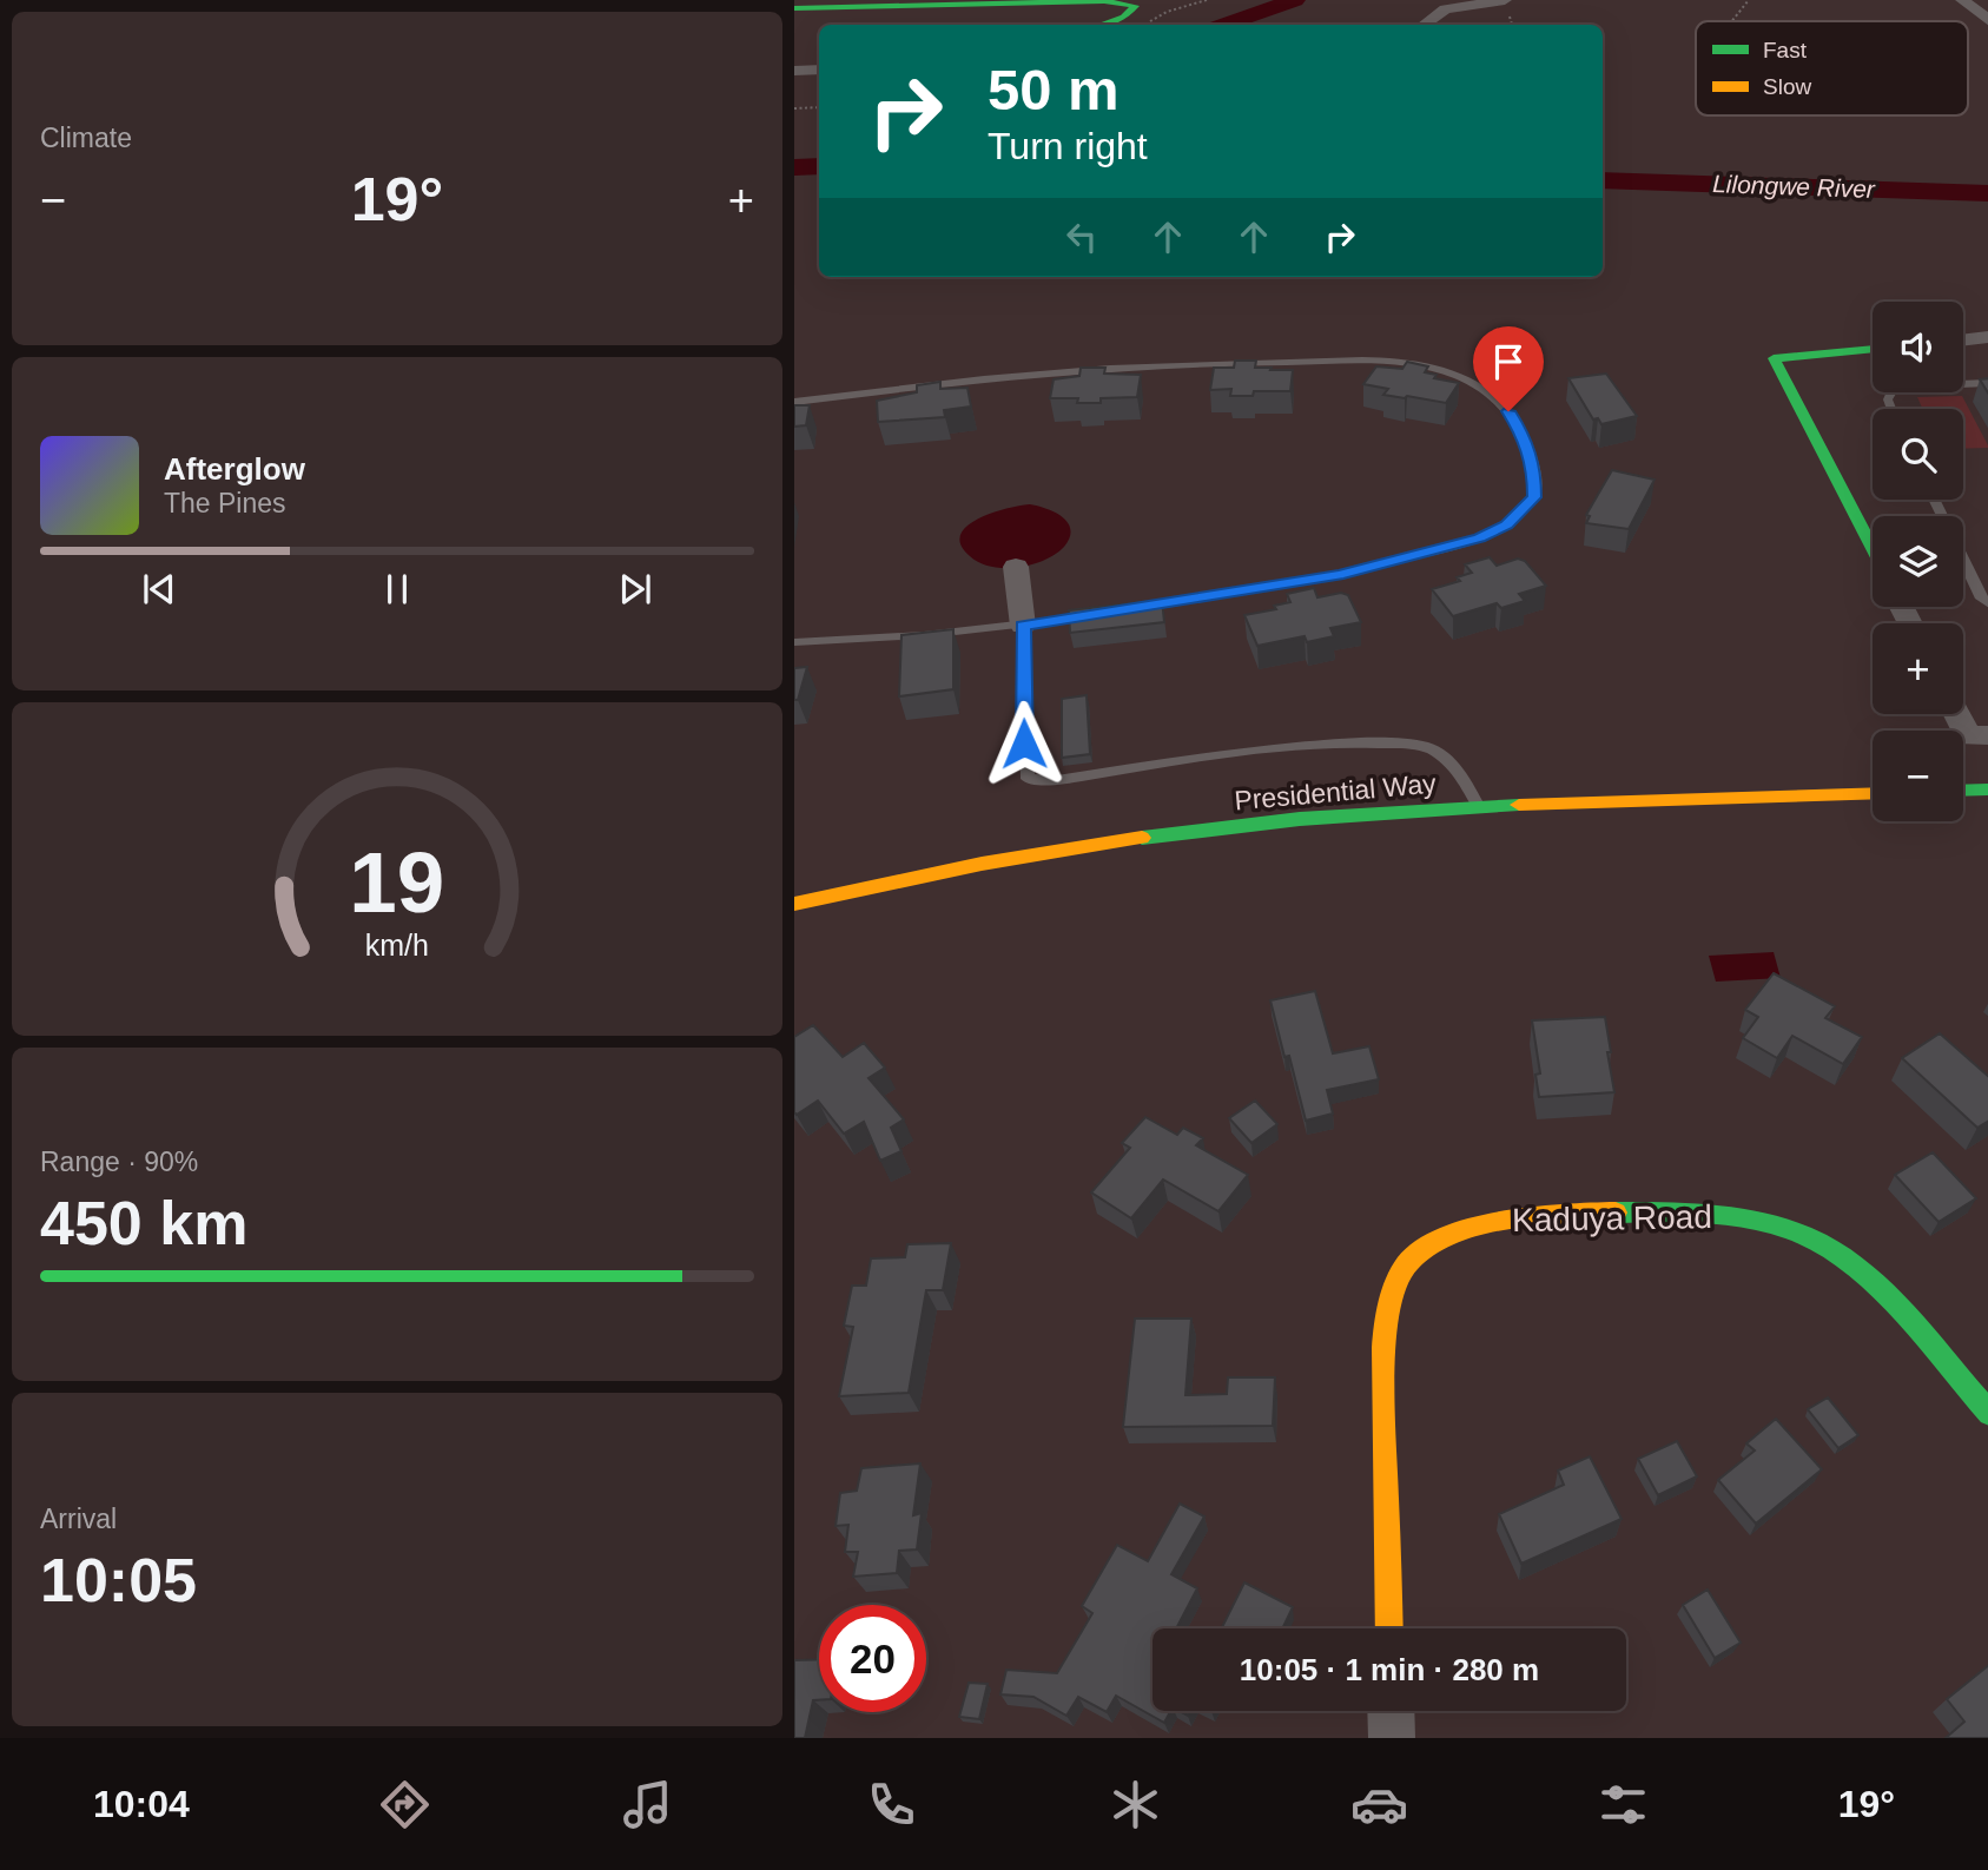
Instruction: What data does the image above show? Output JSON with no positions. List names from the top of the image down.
{
  "streets": {
    "street": ["Presidential Way", "Kaduya Road"]
  },
  "water": ["Lilongwe River"],
  "legend": ["Fast", "Slow"],
  "page": {
    "tile": [
      "Climate",
      ["Range · 90%", "450 km"],
      ["Arrival", "10:05"]
    ],
    "turn": ["50 m", "Turn right"],
    "heat": ["−", "19°", "+"],
    "map_buttons": ["+", "−"],
    "song": ["Afterglow", "The Pines"],
    "limit": "20",
    "trip": "10:05 · 1 min · 280 m",
    "tabs": ["10:04", "19°"],
    "gauge": ["19", "km/h"]
  }
}
